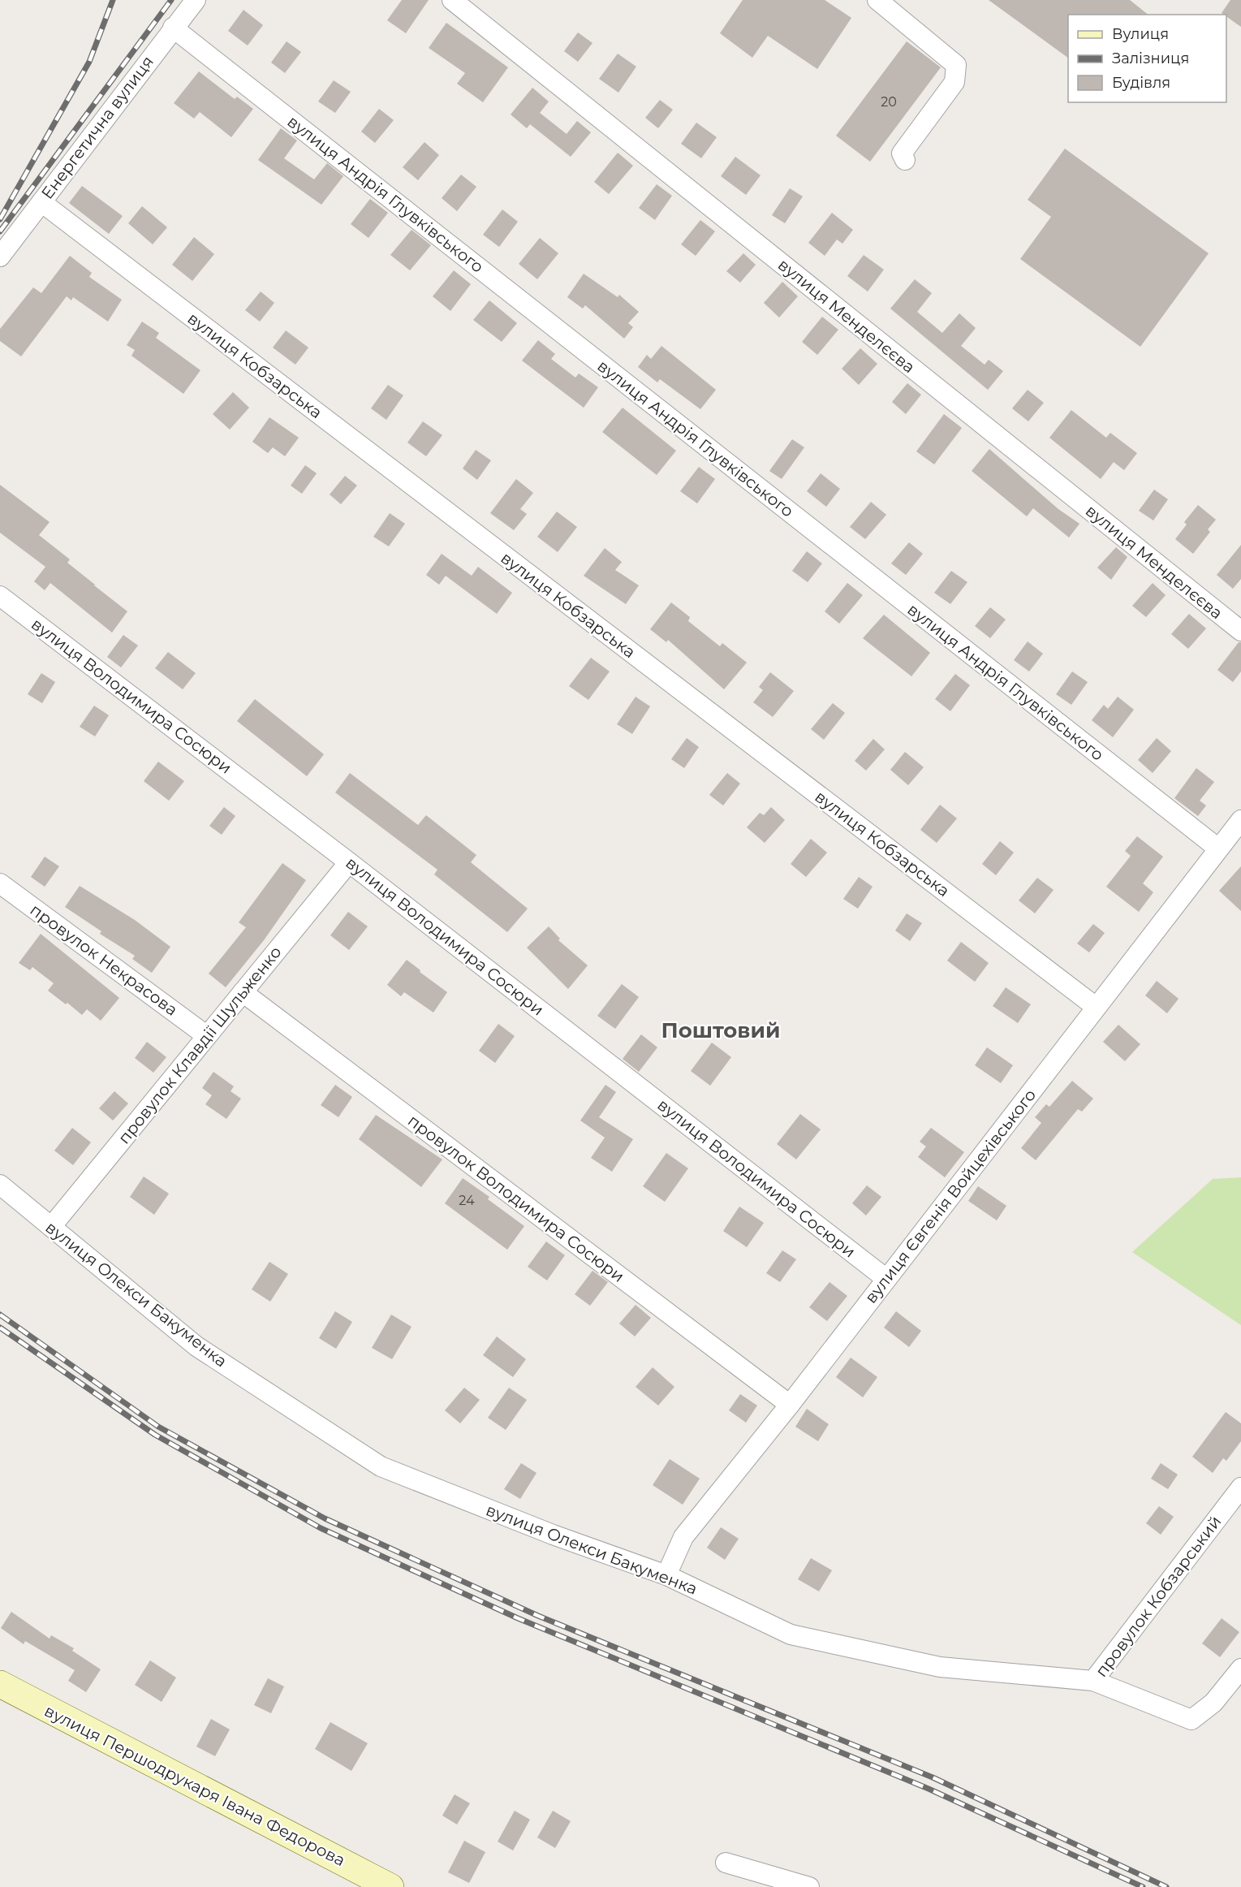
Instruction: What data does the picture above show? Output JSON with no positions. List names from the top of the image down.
{
  "streets": {
    "street": [
      "Енергетична вулиця",
      "вулиця Андрія Глувківського",
      "вулиця Менделєєва",
      "вулиця Кобзарська",
      "вулиця Володимира Сосюри",
      "провулок Некрасова",
      "провулок Клавдії Шульженко",
      "вулиця Євгенія Войцехівського",
      "провулок Володимира Сосюри",
      "вулиця Олекси Бакуменка",
      "провулок Кобзарський",
      "вулиця Першодрукаря Івана Федорова"
    ]
  },
  "crossings": [
    ["Енергетична вулиця", "вулиця Андрія Глувківського"],
    ["Енергетична вулиця", "вулиця Кобзарська"],
    ["вулиця Андрія Глувківського", "вулиця Євгенія Войцехівського"],
    ["вулиця Кобзарська", "вулиця Євгенія Войцехівського"],
    ["вулиця Володимира Сосюри", "провулок Клавдії Шульженко"],
    ["вулиця Володимира Сосюри", "вулиця Євгенія Войцехівського"],
    ["провулок Некрасова", "провулок Клавдії Шульженко"],
    ["провулок Клавдії Шульженко", "провулок Володимира Сосюри"],
    ["провулок Клавдії Шульженко", "вулиця Олекси Бакуменка"],
    ["вулиця Євгенія Войцехівського", "провулок Володимира Сосюри"],
    ["вулиця Євгенія Войцехівського", "вулиця Олекси Бакуменка"],
    ["вулиця Олекси Бакуменка", "провулок Кобзарський"]
  ],
  "districts": ["Поштовий"],
  "house_numbers": ["20", "24"],
  "legend": ["Вулиця", "Залізниця", "Будівля"]
}
